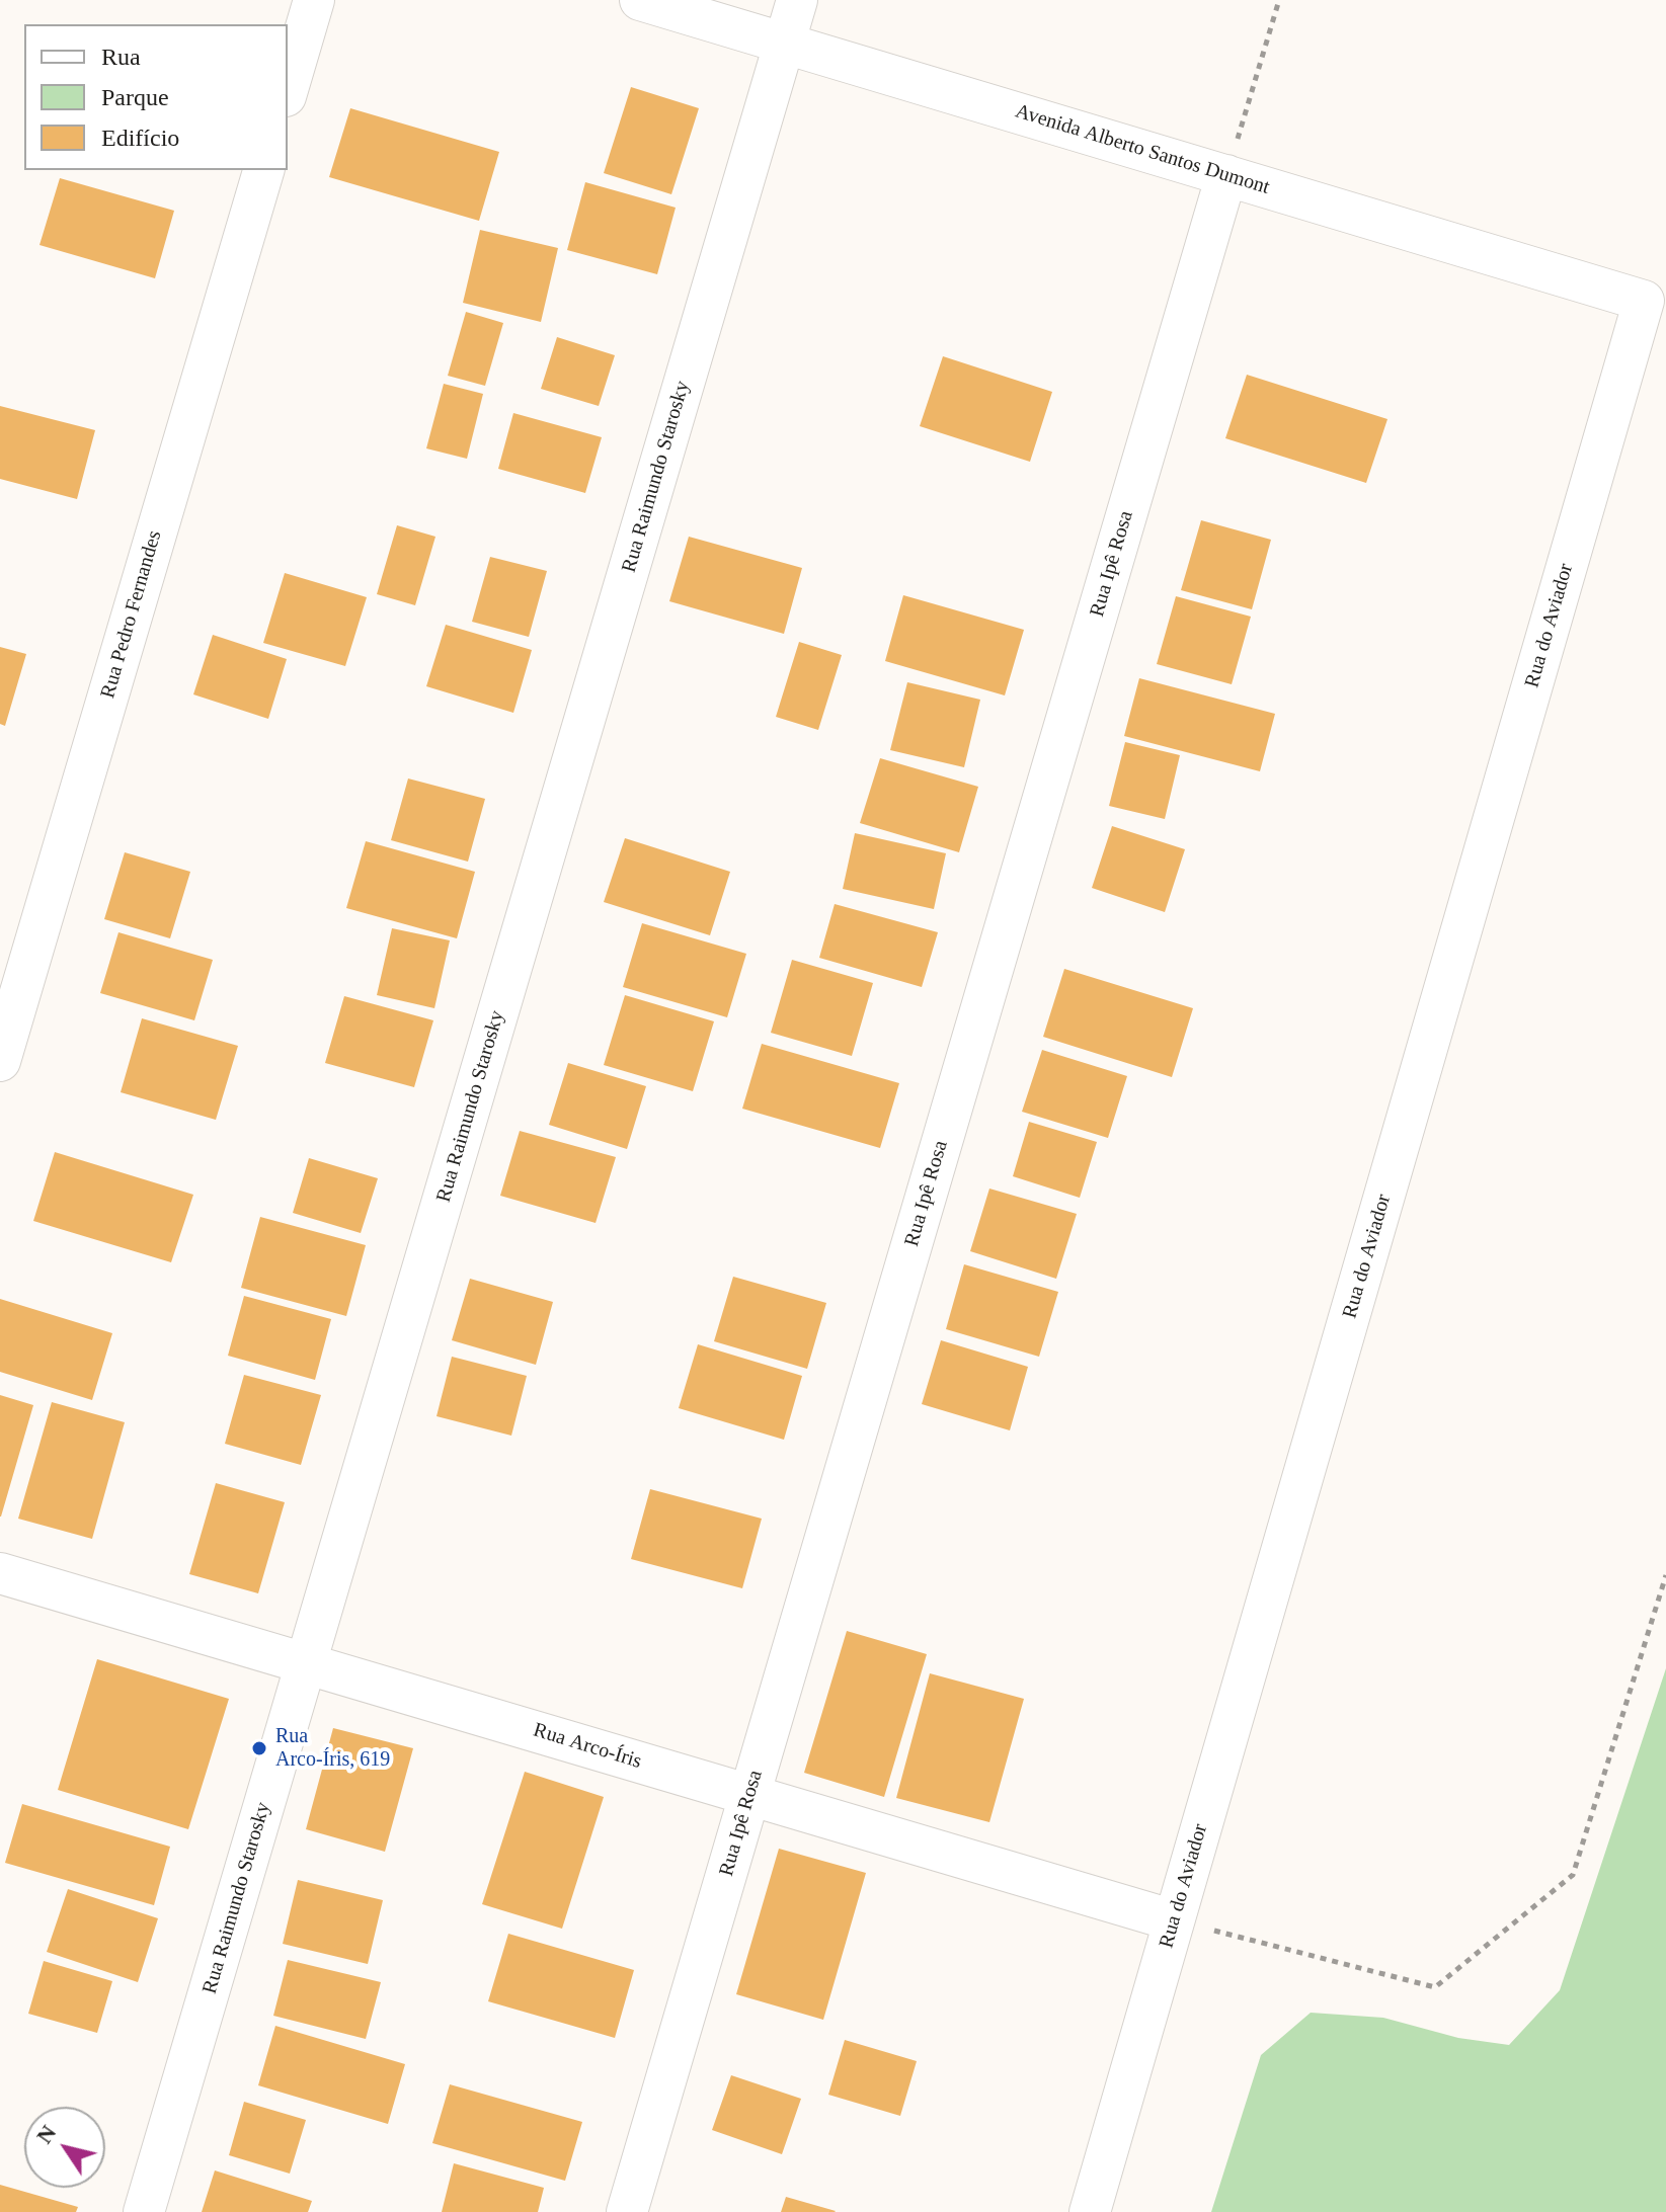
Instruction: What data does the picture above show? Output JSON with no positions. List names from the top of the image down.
{
  "streets": {
    "street": [
      "Avenida Alberto Santos Dumont",
      "Rua Raimundo Starosky",
      "Rua Ipê Rosa",
      "Rua Pedro Fernandes",
      "Rua do Aviador",
      "Rua Arco-Íris"
    ]
  },
  "crossings": [
    ["Avenida Alberto Santos Dumont", "Rua Raimundo Starosky"],
    ["Avenida Alberto Santos Dumont", "Rua Ipê Rosa"],
    ["Avenida Alberto Santos Dumont", "Rua do Aviador"],
    ["Rua Raimundo Starosky", "Rua Arco-Íris"],
    ["Rua Ipê Rosa", "Rua Arco-Íris"],
    ["Rua do Aviador", "Rua Arco-Íris"]
  ],
  "places": ["Rua Arco-Íris, 619"],
  "legend": ["Rua", "Parque", "Edifício"],
  "north": "top left"
}
